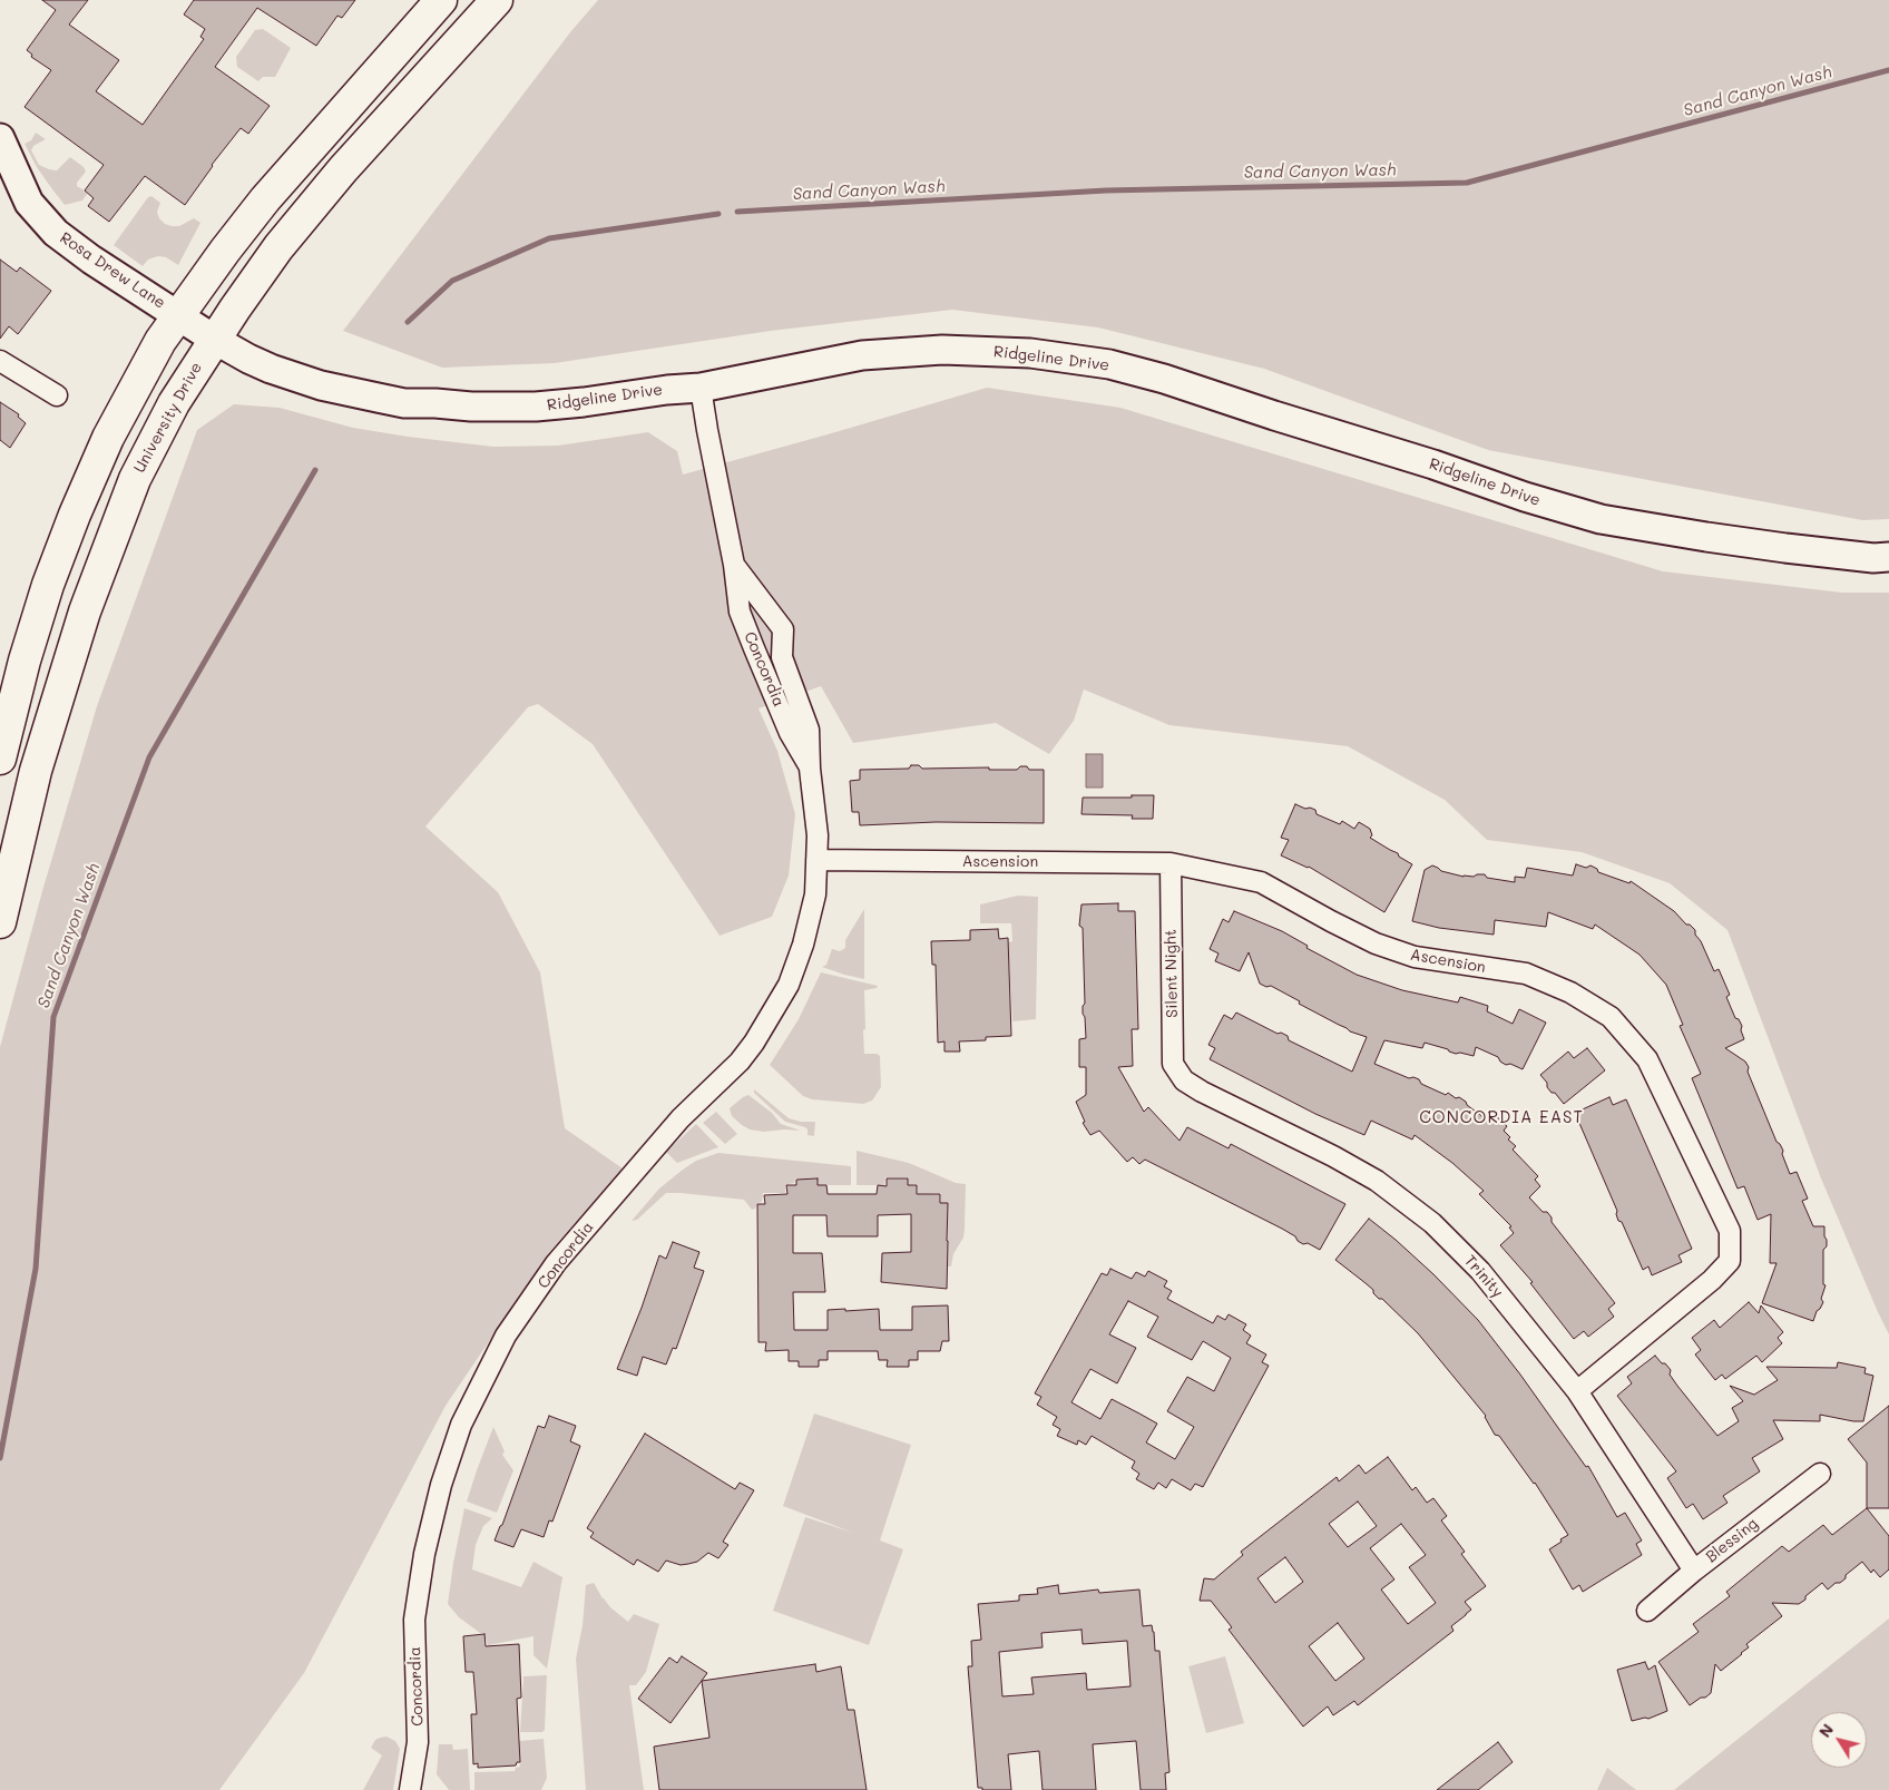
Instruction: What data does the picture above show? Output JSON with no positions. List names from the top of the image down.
{
  "streets": {
    "main road": ["University Drive"],
    "street": [
      "Rosa Drew Lane",
      "Ridgeline Drive",
      "Concordia",
      "Ascension",
      "Silent Night",
      "Trinity",
      "Blessing"
    ]
  },
  "crossings": [
    ["Rosa Drew Lane", "Ridgeline Drive"],
    ["Ridgeline Drive", "University Drive"],
    ["Ridgeline Drive", "Concordia"],
    ["Concordia", "Ascension"],
    ["Ascension", "Silent Night"],
    ["Ascension", "Trinity"],
    ["Silent Night", "Trinity"],
    ["Trinity", "Blessing"]
  ],
  "districts": ["CONCORDIA EAST"],
  "water": ["Sand Canyon Wash"],
  "north": "top left"
}
